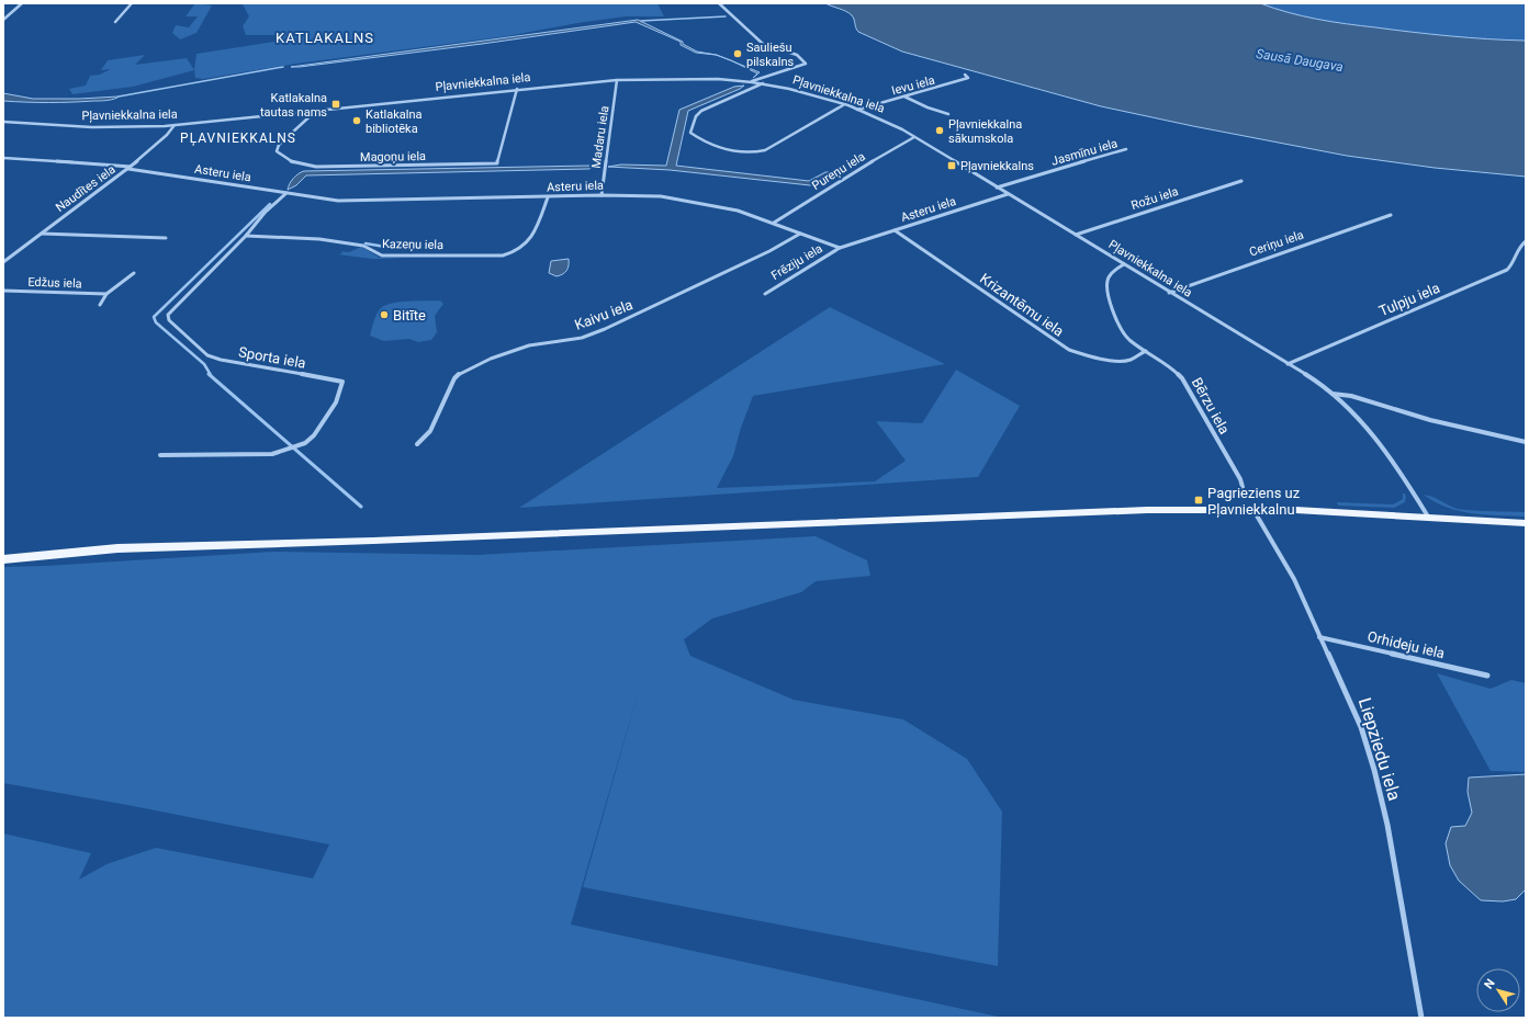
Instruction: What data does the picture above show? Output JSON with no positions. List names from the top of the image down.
{
  "streets": {
    "street": [
      "Pļavniekkalna iela",
      "Ievu iela",
      "Madaru iela",
      "Jasmīnu iela",
      "Magoņu iela",
      "Pureņu iela",
      "Asteru iela",
      "Naudītes iela",
      "Rožu iela",
      "Ceriņu iela",
      "Kazeņu iela",
      "Frēziju iela",
      "Edžus iela",
      "Tulpju iela",
      "Krizantēmu iela",
      "Kaivu iela",
      "Sporta iela",
      "Bērzu iela",
      "Orhideju iela",
      "Liepziedu iela"
    ]
  },
  "crossings": [
    ["Pļavniekkalna iela", "Ievu iela"],
    ["Pļavniekkalna iela", "Madaru iela"],
    ["Pļavniekkalna iela", "Jasmīnu iela"],
    ["Pļavniekkalna iela", "Magoņu iela"],
    ["Pļavniekkalna iela", "Pureņu iela"],
    ["Pļavniekkalna iela", "Asteru iela"],
    ["Pļavniekkalna iela", "Naudītes iela"],
    ["Pļavniekkalna iela", "Rožu iela"],
    ["Pļavniekkalna iela", "Ceriņu iela"],
    ["Pļavniekkalna iela", "Tulpju iela"],
    ["Pļavniekkalna iela", "Bērzu iela"],
    ["Madaru iela", "Asteru iela"],
    ["Pureņu iela", "Asteru iela"],
    ["Asteru iela", "Naudītes iela"],
    ["Asteru iela", "Kazeņu iela"],
    ["Asteru iela", "Frēziju iela"],
    ["Asteru iela", "Krizantēmu iela"],
    ["Asteru iela", "Kaivu iela"],
    ["Asteru iela", "Sporta iela"],
    ["Kazeņu iela", "Sporta iela"],
    ["Krizantēmu iela", "Bērzu iela"],
    ["Orhideju iela", "Liepziedu iela"]
  ],
  "districts": ["KATLAKALNS", "PĻAVNIEKKALNS"],
  "water": ["Sausā Daugava"],
  "places": {
    "other": [
      "Sauliešu pilskalns",
      "Katlakalna bibliotēka",
      "Pļavniekkalna sākumskola",
      "Bitīte"
    ],
    "transit": ["Katlakalna tautas nams", "Pļavniekkalns", "Pagrieziens uz Pļavniekkalnu"]
  },
  "north": "top left"
}
